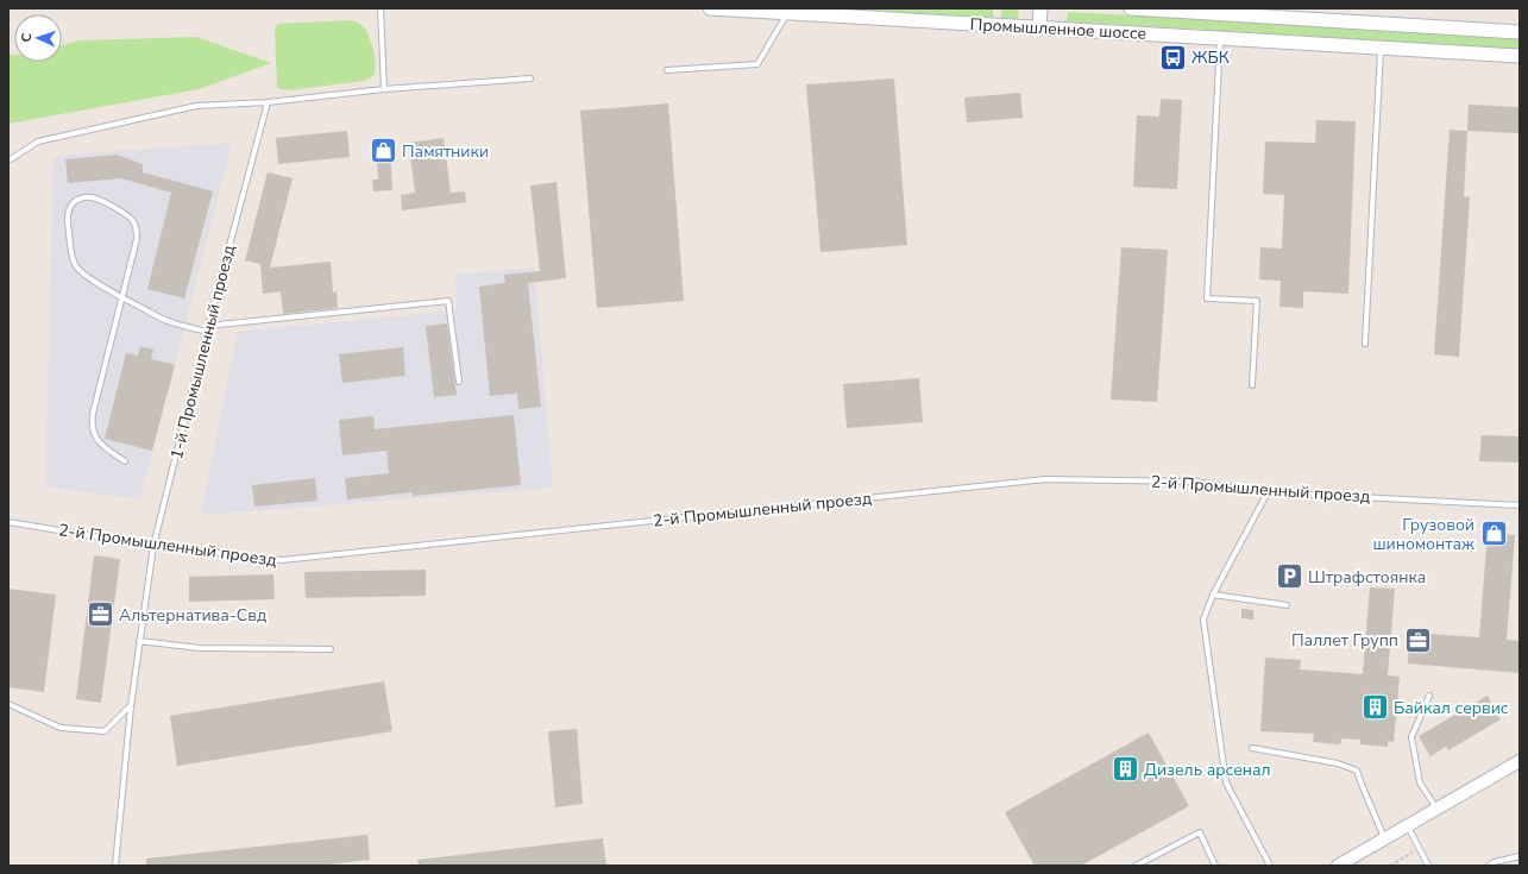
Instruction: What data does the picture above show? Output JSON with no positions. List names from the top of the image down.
{
  "streets": {
    "main road": ["Промышленное шоссе"],
    "lane": ["1-й Промышленный проезд", "2-й Промышленный проезд"]
  },
  "crossings": [
    ["1-й Промышленный проезд", "2-й Промышленный проезд"]
  ],
  "places": {
    "bus stop": ["ЖБК"],
    "shop": ["Памятники", "Грузовой шиномонтаж"],
    "parking": ["Штрафстоянка"],
    "office": ["Альтернатива-Свд", "Паллет Групп"],
    "building": ["Байкал сервис", "Дизель арсенал"]
  },
  "north": "left"
}
